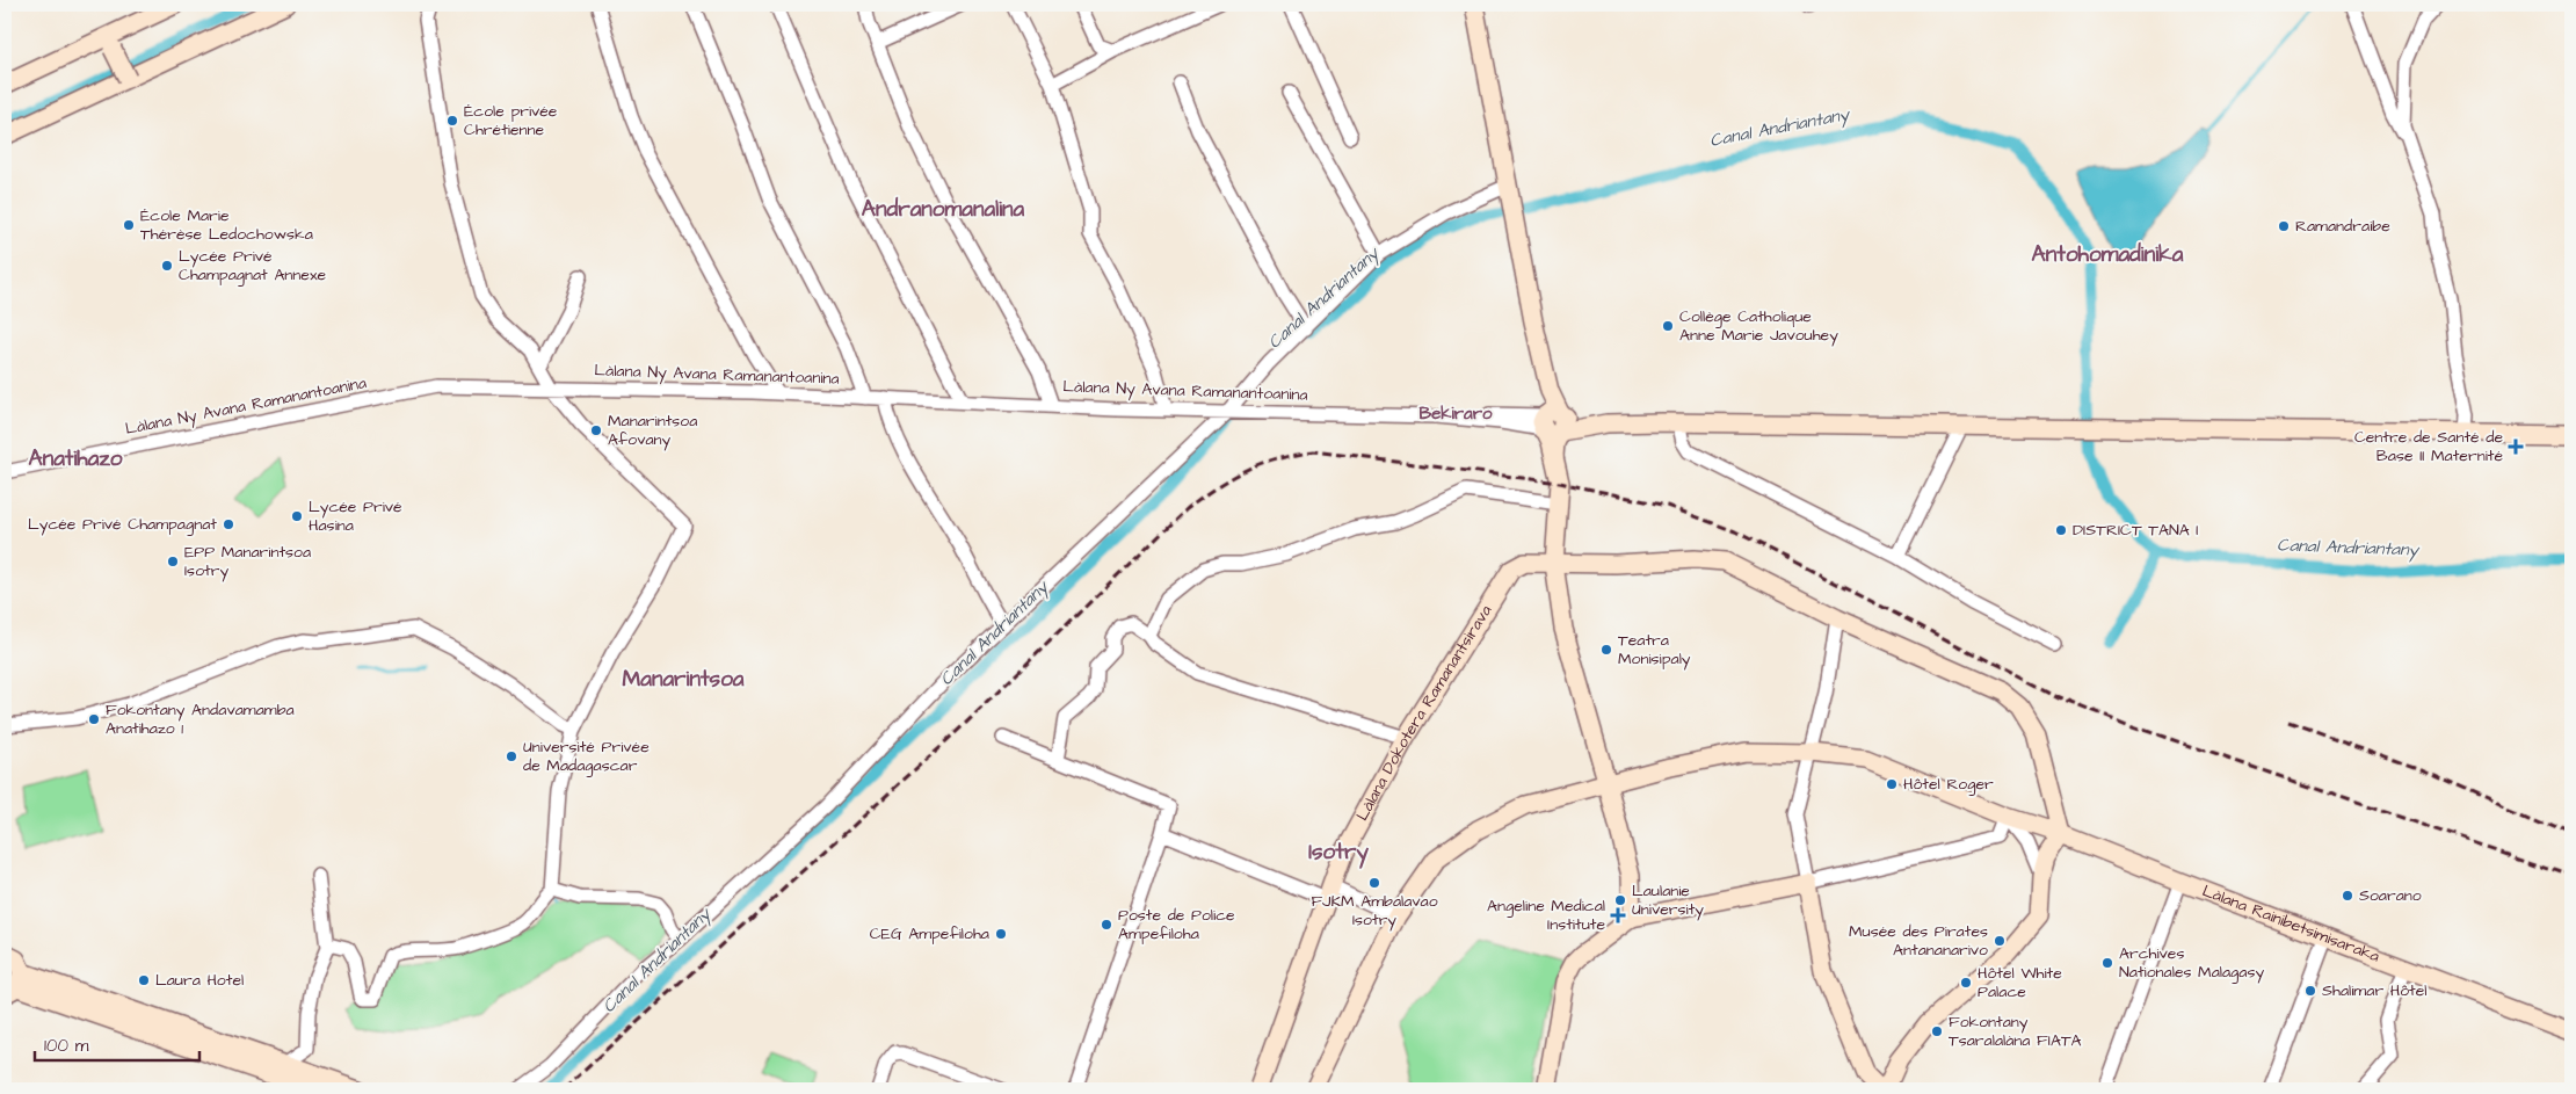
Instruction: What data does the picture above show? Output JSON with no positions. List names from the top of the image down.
{
  "streets": {
    "street": ["Làlana Ny Avana Ramanantoanina", "Làlana Dokotera Ramanantsirava", "Làlana Rainibetsimisaraka"]
  },
  "crossings": [
    ["Làlana Dokotera Ramanantsirava", "Làlana Rainibetsimisaraka"]
  ],
  "districts": [
    "Andranomanalina",
    "Antohomadinika",
    "Bekiraro",
    "Anatihazo",
    "Manarintsoa",
    "Isotry"
  ],
  "water": ["Canal Andriantany"],
  "places": {
    "other": [
      "École privée Chrétienne",
      "École Marie Thérèse Ledochowska",
      "Ramandraibe",
      "Lycée Privé Champagnat Annexe",
      "Collège Catholique Anne Marie Javouhey",
      "Manarintsoa Afovany",
      "Lycée Privé Hasina",
      "Lycée Privé Champagnat",
      "DISTRICT TANA I",
      "EPP Manarintsoa Isotry",
      "Teatra Monisipaly",
      "Fokontany Andavamamba Anatihazo 1",
      "Université Privée de Madagascar",
      "Hôtel Roger",
      "FJKM Ambalavao Isotry",
      "Soarano",
      "Laulanie University",
      "Poste de Police Ampefiloha",
      "CEG Ampefiloha",
      "Musée des Pirates Antananarivo",
      "Archives Nationales Malagasy",
      "Laura Hotel",
      "Hôtel White Palace",
      "Shalimar Hôtel",
      "Fokontany Tsaralalàna FIATA"
    ],
    "health": ["Centre de Santé de Base II Maternité", "Angeline Medical Institute"]
  },
  "scale_bar": "100 m"
}
